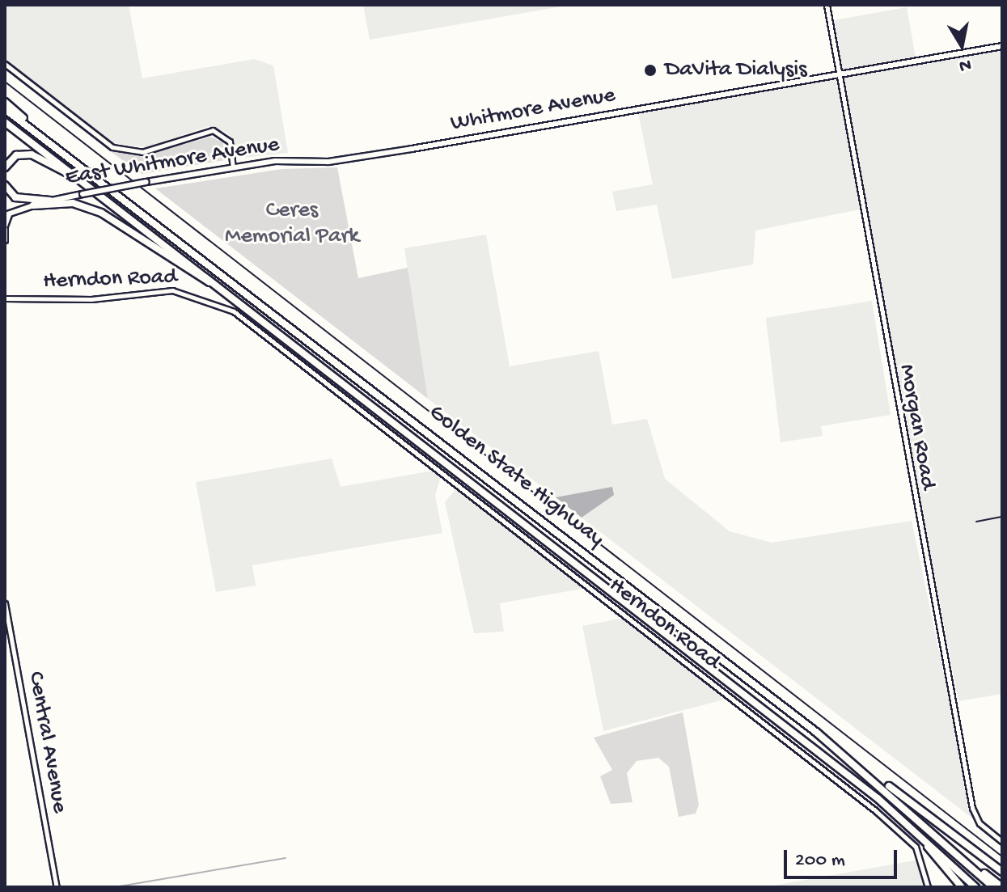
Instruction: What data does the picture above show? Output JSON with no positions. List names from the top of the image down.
{
  "streets": {
    "highway": ["Golden State Highway"],
    "main road": ["Whitmore Avenue", "East Whitmore Avenue"],
    "street": ["Herndon Road", "Morgan Road", "Central Avenue"]
  },
  "crossings": [
    ["Whitmore Avenue", "East Whitmore Avenue"],
    ["Whitmore Avenue", "Morgan Road"]
  ],
  "parks": ["Ceres Memorial Park"],
  "places": ["DaVita Dialysis"],
  "scale_bar": "200 m",
  "north": "bottom"
}
